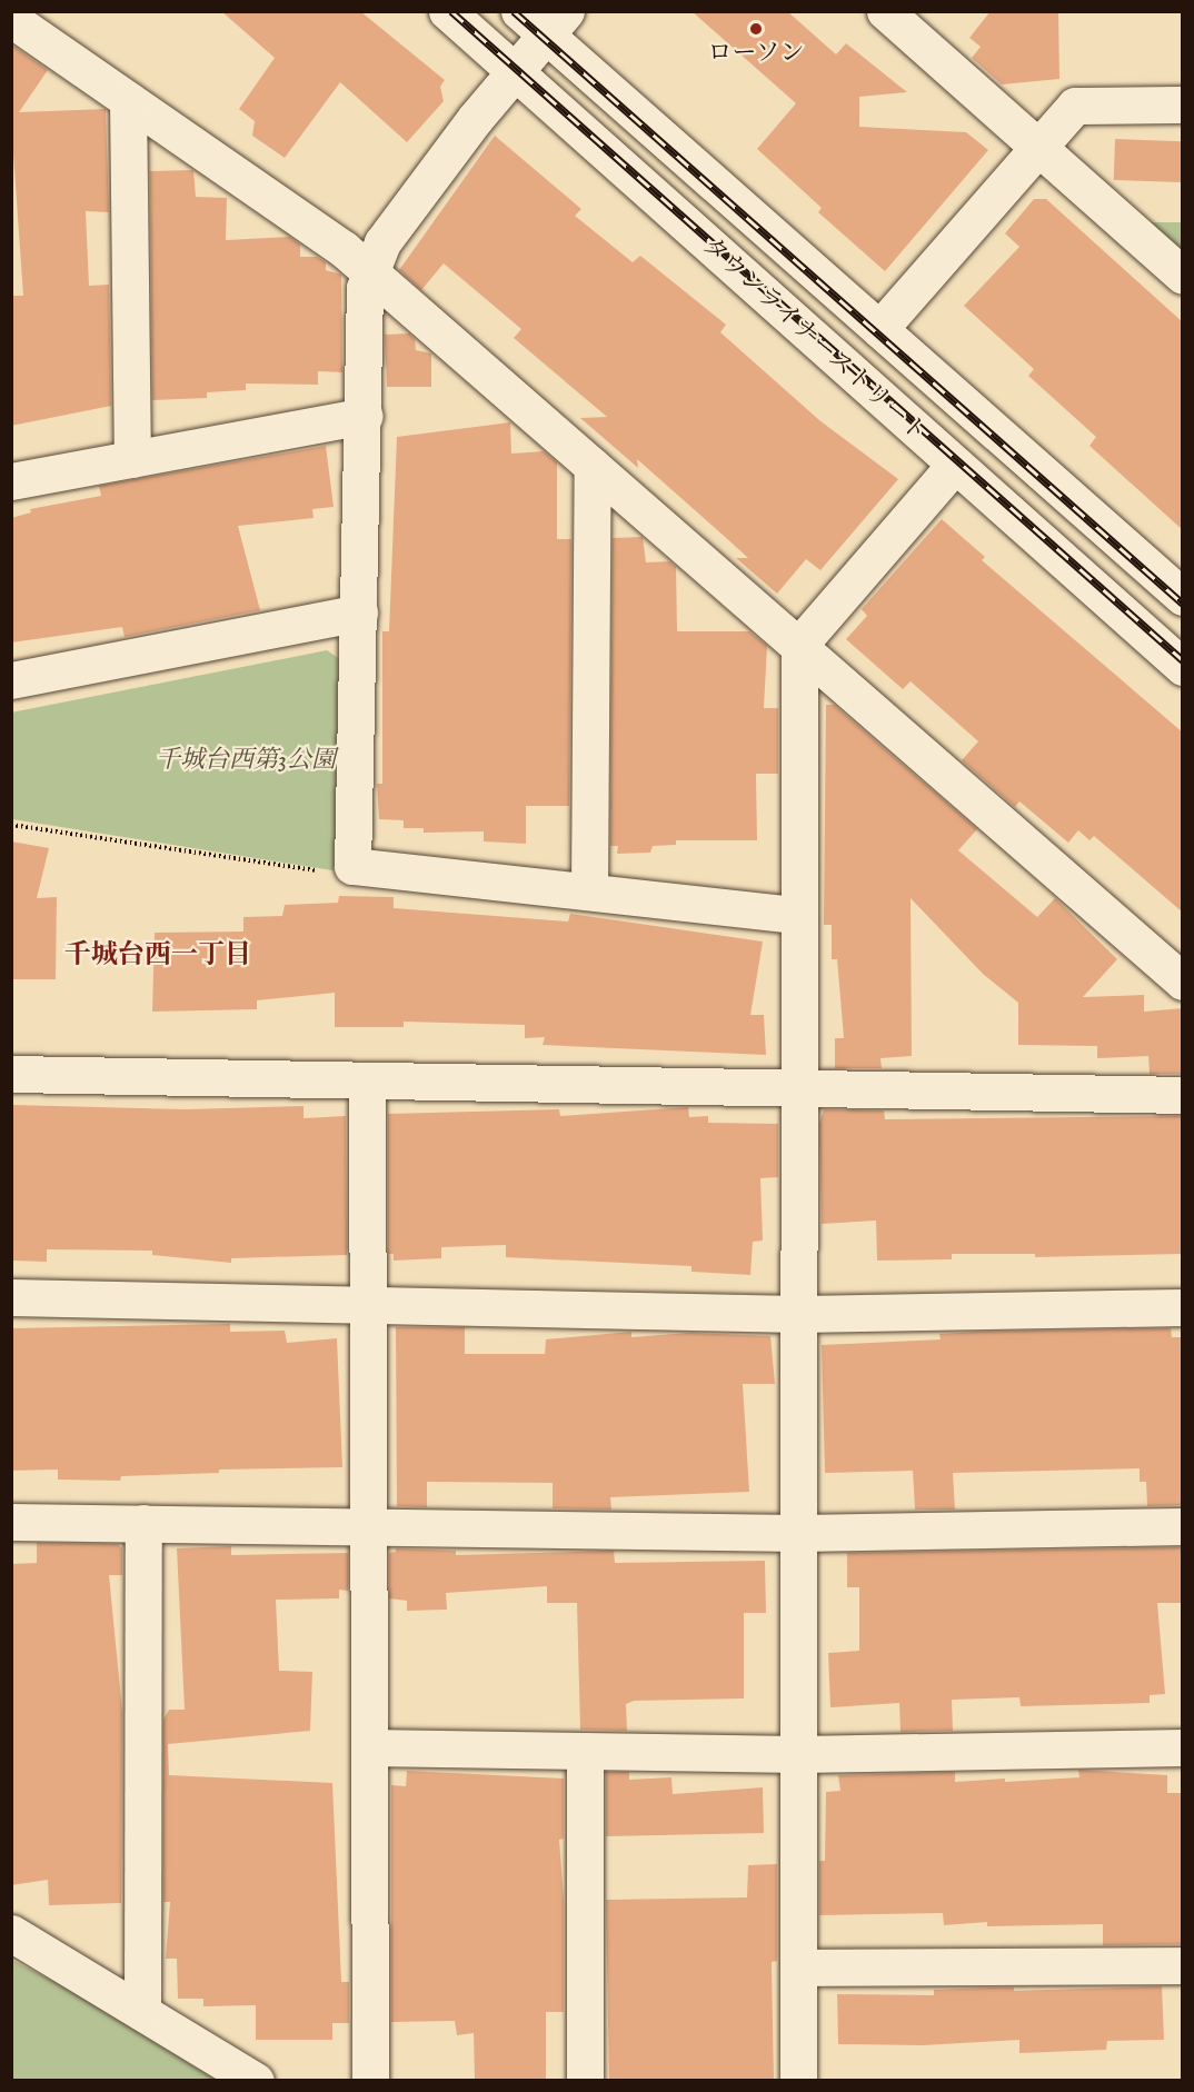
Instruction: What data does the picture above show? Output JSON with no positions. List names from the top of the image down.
{
  "streets": {
    "street": ["タウンライナーストリート"]
  },
  "districts": ["千城台西一丁目"],
  "parks": ["千城台西第3公園"],
  "places": ["ローソン"]
}
